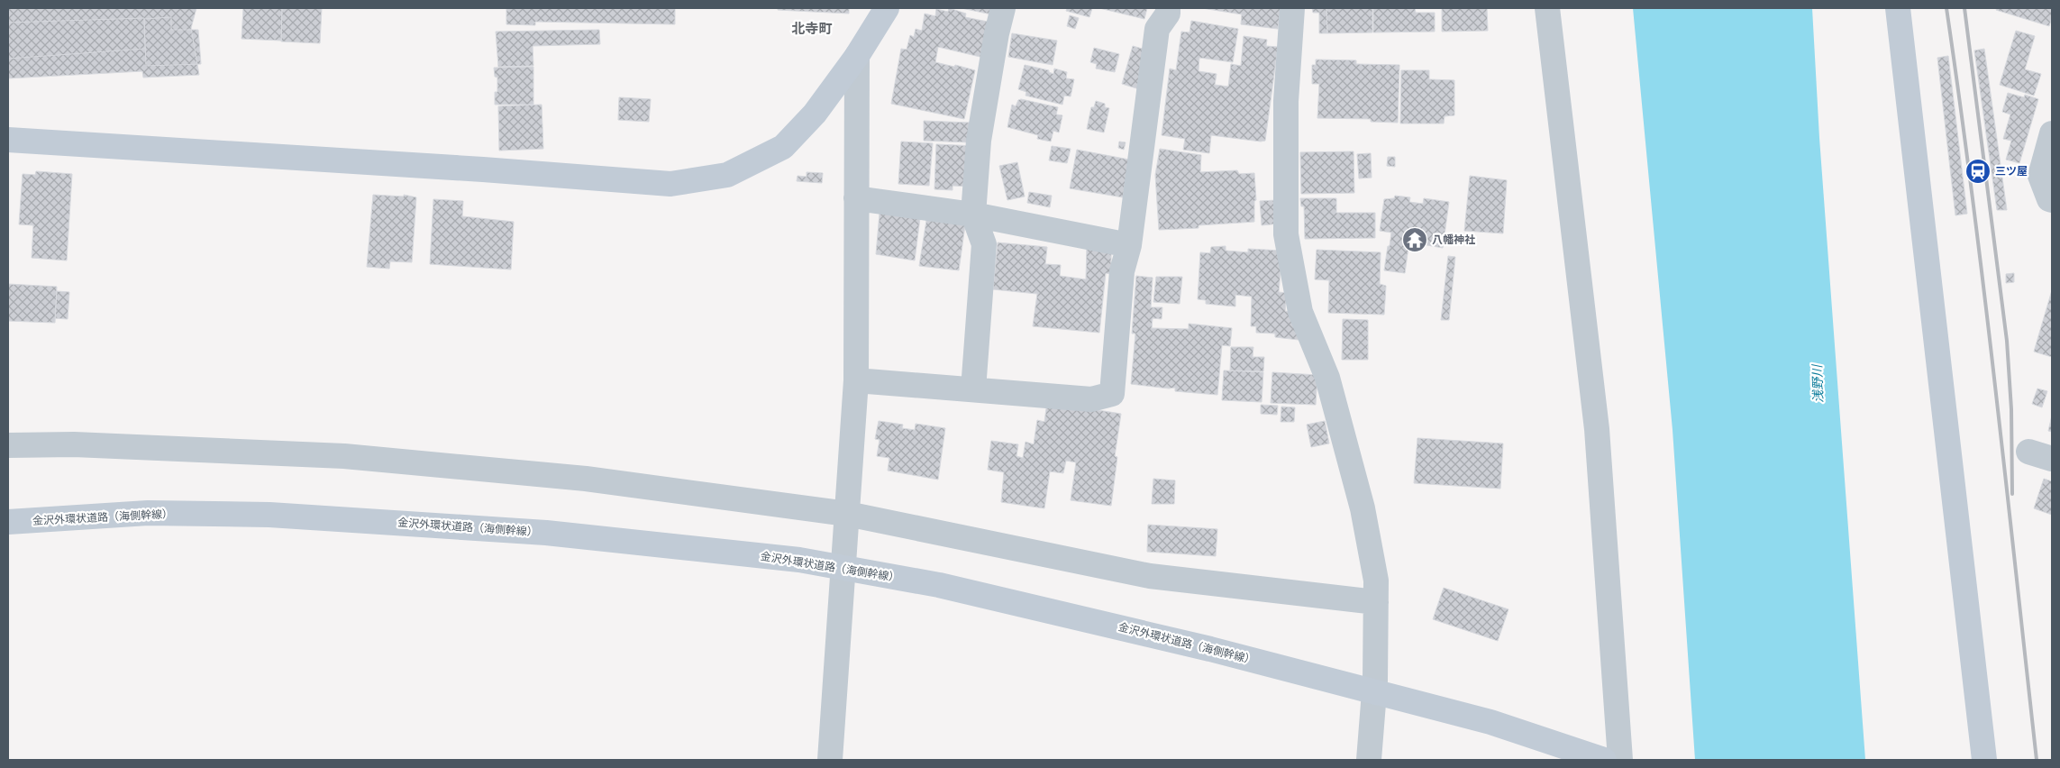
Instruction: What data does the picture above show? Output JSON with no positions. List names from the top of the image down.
{
  "streets": {
    "street": ["金沢外環状道路（海側幹線）"]
  },
  "districts": ["北寺町"],
  "water": ["浅野川"],
  "places": {
    "station": ["三ツ屋"],
    "temple": ["八幡神社"]
  }
}
